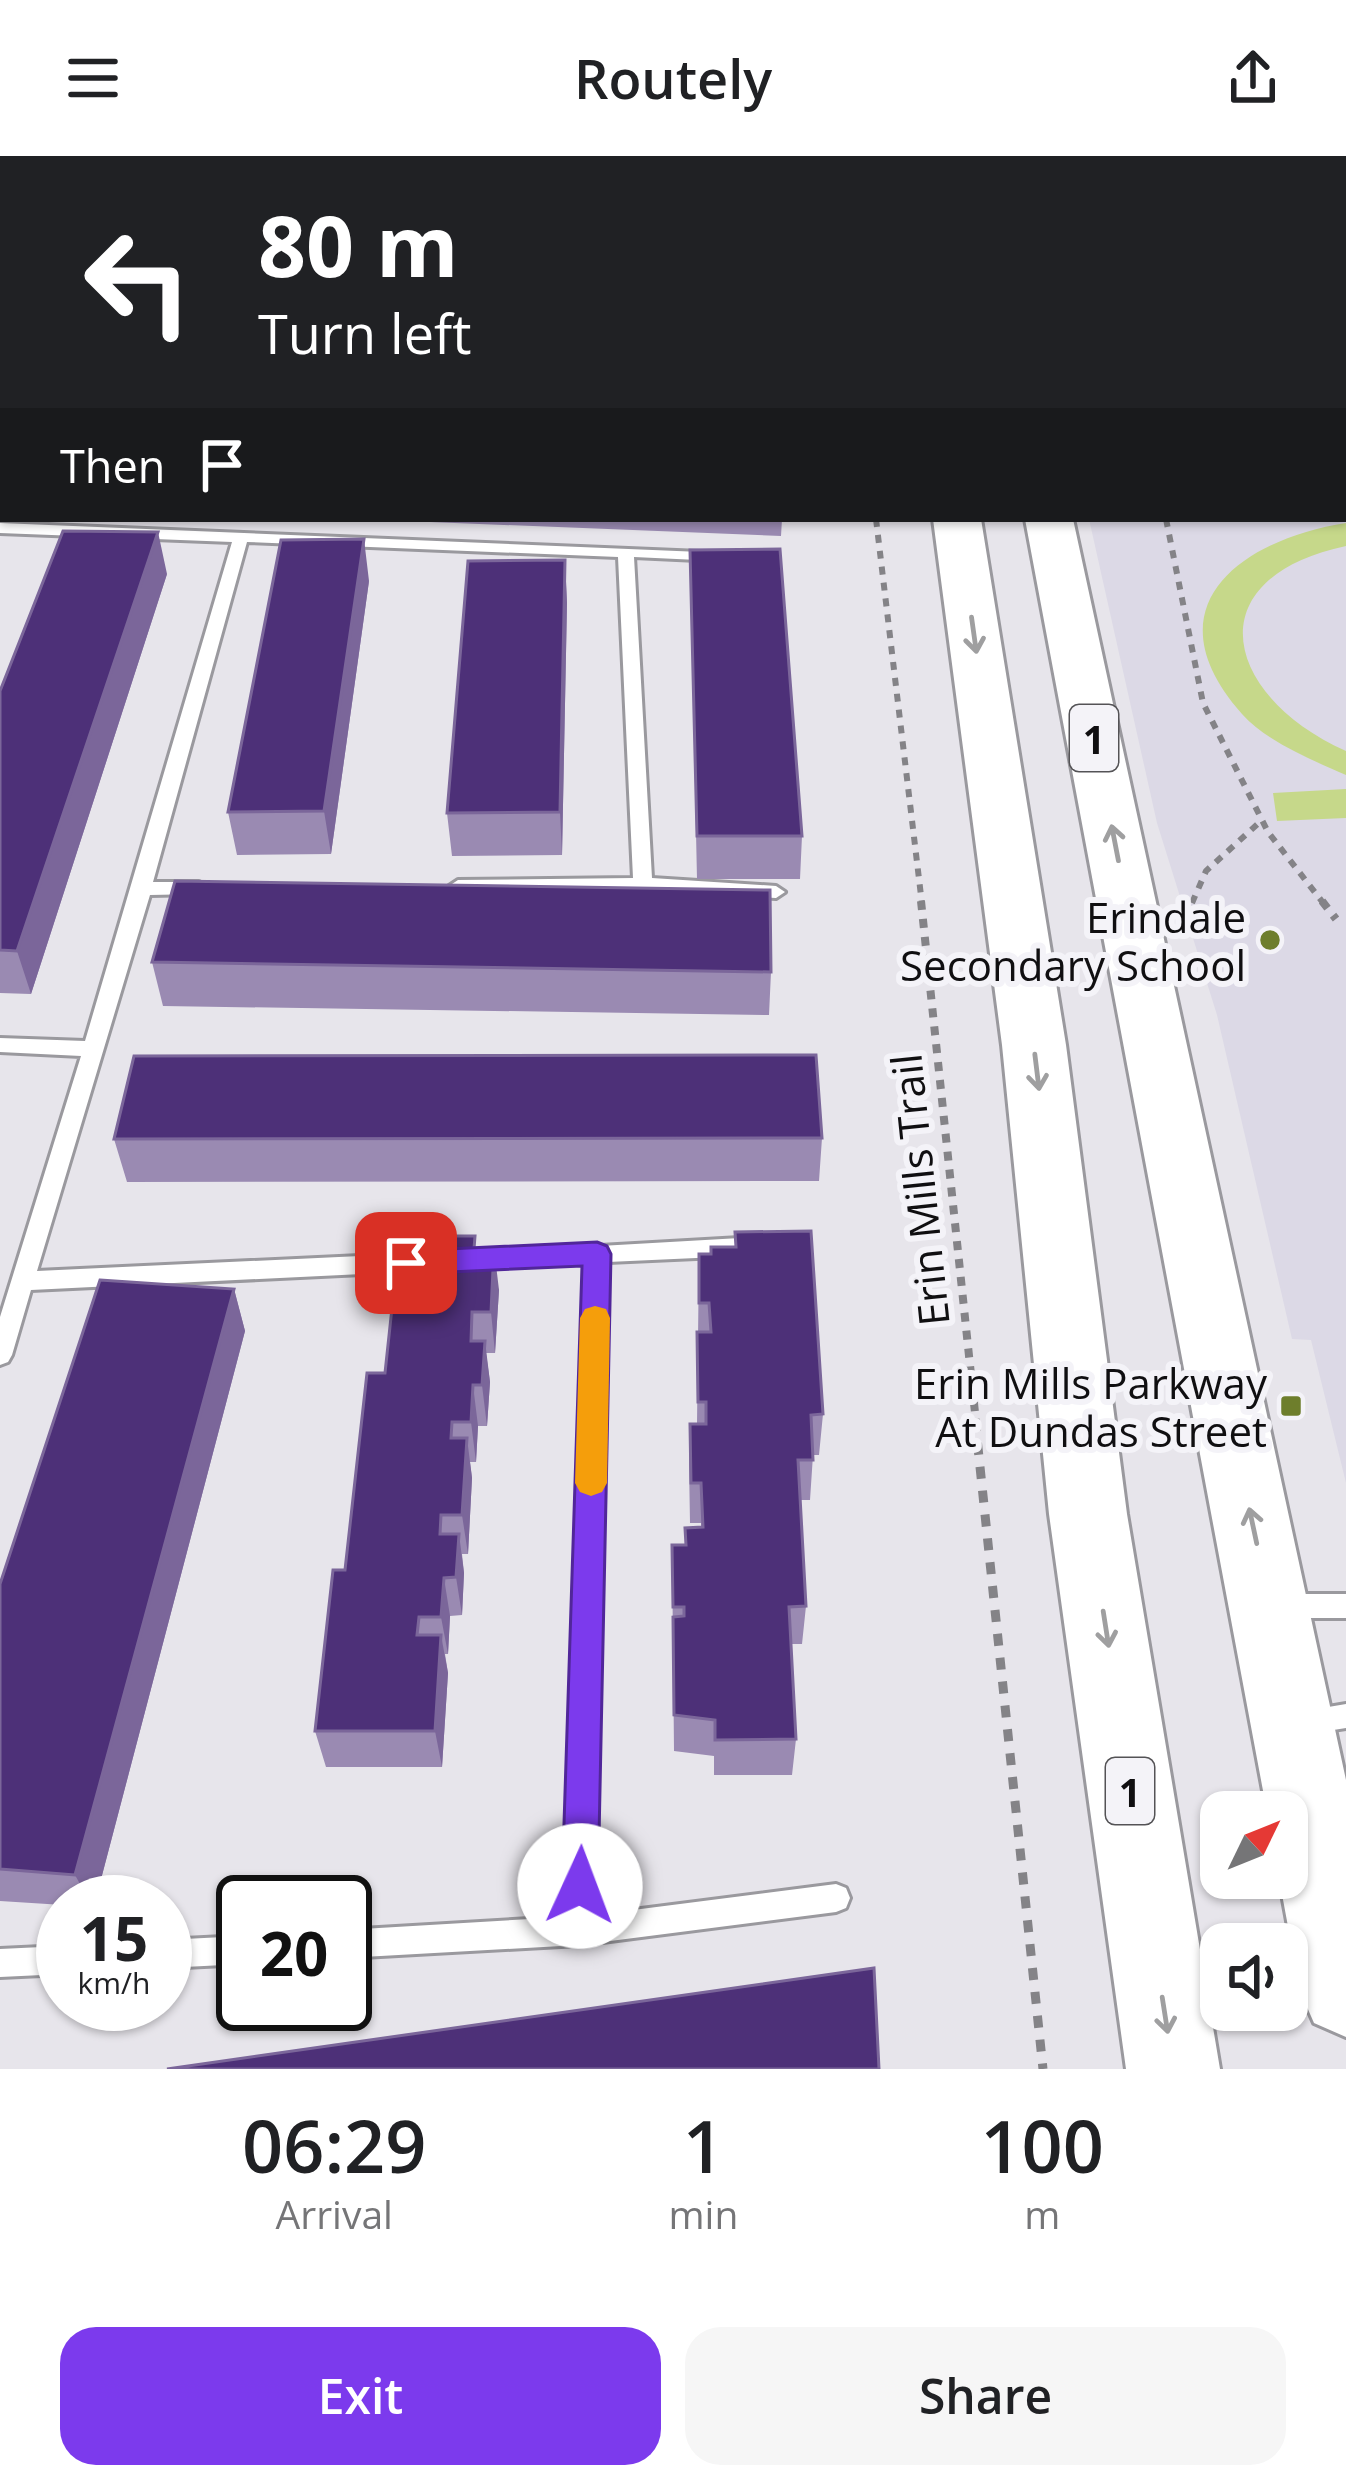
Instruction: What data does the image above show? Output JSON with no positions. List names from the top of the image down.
{
  "streets": {
    "main road": ["1"],
    "path": ["Erin Mills Trail"]
  },
  "places": {
    "other": ["Erindale Secondary School"],
    "transit": ["Erin Mills Parkway At Dundas Street"]
  },
  "north": "top right",
  "page": {
    "header": "Routely",
    "turn": ["80 m", "Turn left"],
    "then": "Then",
    "speed": "15 km/h",
    "limit": "20",
    "eta": [
      "06:29",
      "Arrival",
      "1",
      "min",
      "100",
      "m"
    ],
    "buttons": ["Exit", "Share"]
  }
}
